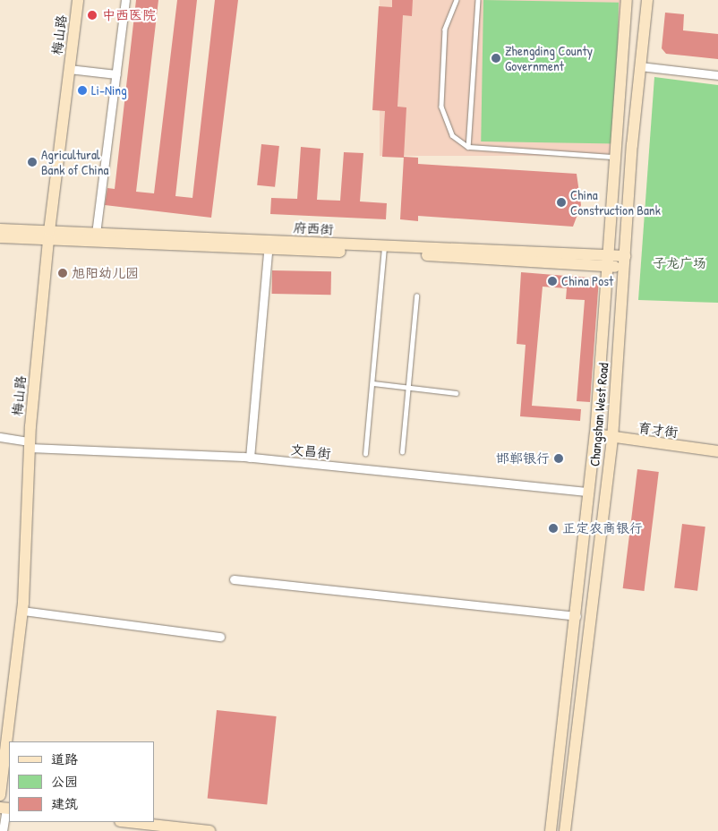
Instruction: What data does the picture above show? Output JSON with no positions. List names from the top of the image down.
{
  "streets": {
    "street": [
      "梅山路",
      "府西街",
      "Changshan West Road",
      "育才街",
      "文昌街"
    ]
  },
  "crossings": [
    ["梅山路", "府西街"],
    ["梅山路", "文昌街"],
    ["府西街", "Changshan West Road"],
    ["Changshan West Road", "育才街"],
    ["Changshan West Road", "文昌街"]
  ],
  "parks": ["子龙广场"],
  "places": [
    "中西医院",
    "Zhengding County Government",
    "Li-Ning",
    "Agricultural Bank of China",
    "China Construction Bank",
    "旭阳幼儿园",
    "China Post",
    "邯郸银行",
    "正定农商银行"
  ],
  "legend": ["道路", "公园", "建筑"]
}
